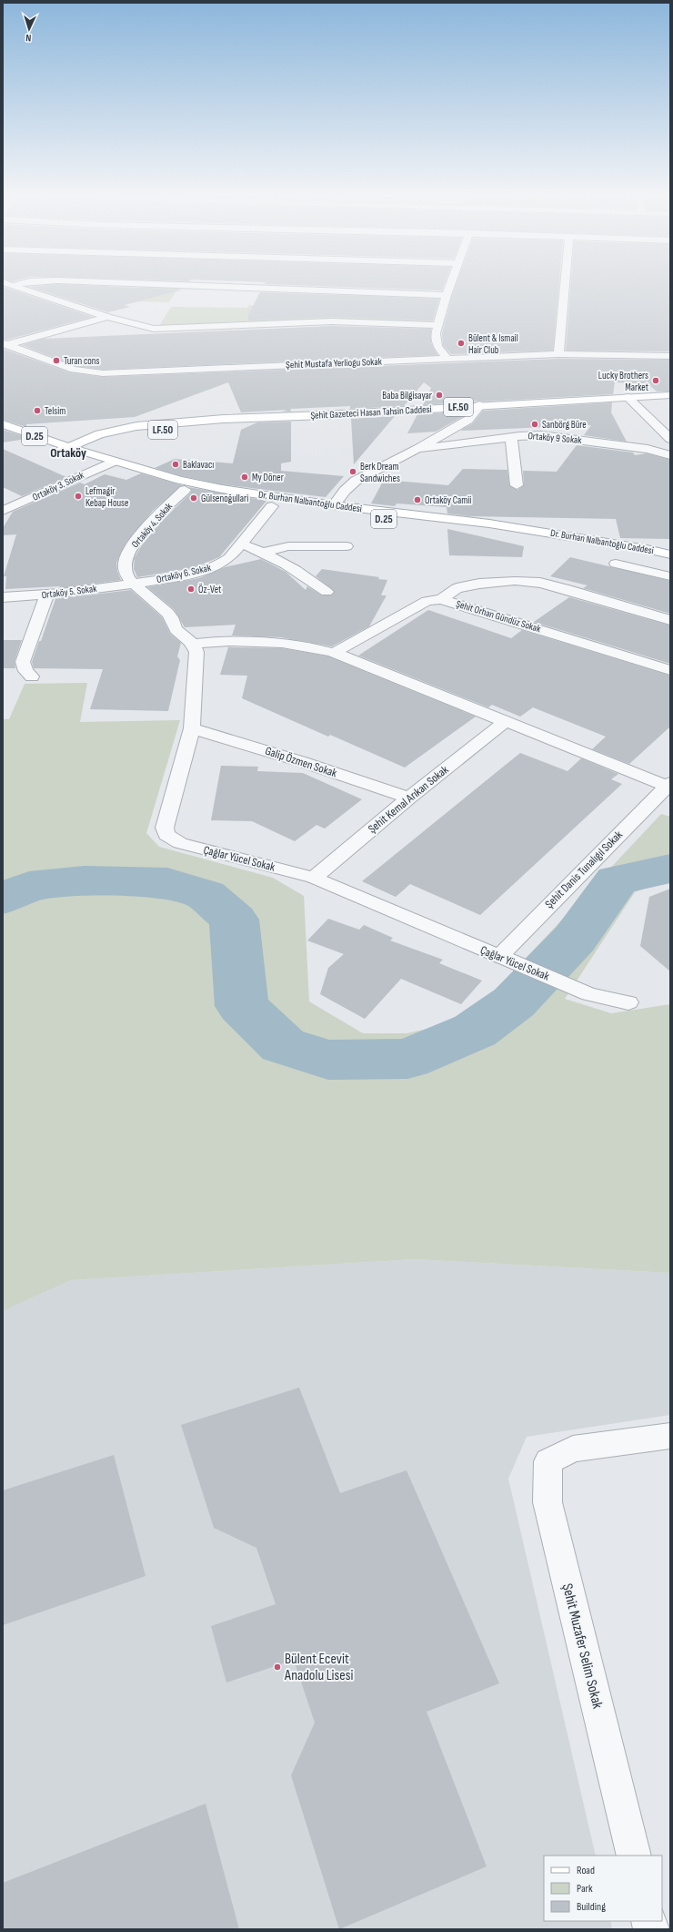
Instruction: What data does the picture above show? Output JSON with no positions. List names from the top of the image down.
{
  "streets": {
    "main road": [
      "LF.50",
      "Şehit Gazeteci Hasan Tahsin Caddesi",
      "D.25",
      "Dr. Burhan Nalbantoğlu Caddesi"
    ],
    "street": [
      "Şehit Mustafa Yerliogu Sokak",
      "Ortaköy 9 Sokak",
      "Ortaköy 3. Sokak",
      "Ortaköy 4. Sokak",
      "Ortaköy 6. Sokak",
      "Ortaköy 5. Sokak",
      "Şehit Orhan Gündüz Sokak",
      "Galip Özmen Sokak",
      "Şehit Kemal Arıkan Sokak",
      "Çağlar Yücel Sokak",
      "Şehit Danis Tunalıgıl Sokak",
      "Şehit Muzafer Selim Sokak"
    ]
  },
  "crossings": [
    ["Şehit Gazeteci Hasan Tahsin Caddesi", "D.25"],
    ["Şehit Gazeteci Hasan Tahsin Caddesi", "Dr. Burhan Nalbantoğlu Caddesi"],
    ["D.25", "Ortaköy 3. Sokak"],
    ["D.25", "Dr. Burhan Nalbantoğlu Caddesi"],
    ["Ortaköy 3. Sokak", "Dr. Burhan Nalbantoğlu Caddesi"],
    ["Dr. Burhan Nalbantoğlu Caddesi", "Ortaköy 4. Sokak"],
    ["Dr. Burhan Nalbantoğlu Caddesi", "Ortaköy 6. Sokak"],
    ["Ortaköy 4. Sokak", "Ortaköy 6. Sokak"],
    ["Ortaköy 4. Sokak", "Ortaköy 5. Sokak"],
    ["Ortaköy 6. Sokak", "Ortaköy 5. Sokak"],
    ["Galip Özmen Sokak", "Şehit Kemal Arıkan Sokak"],
    ["Galip Özmen Sokak", "Çağlar Yücel Sokak"],
    ["Şehit Kemal Arıkan Sokak", "Çağlar Yücel Sokak"],
    ["Çağlar Yücel Sokak", "Şehit Danis Tunalıgıl Sokak"]
  ],
  "districts": ["Ortaköy"],
  "places": [
    "Bûlent & Ismail Hair Club",
    "Turan cons",
    "Lucky Brothers Market",
    "Baba Bilgisayar",
    "Telsim",
    "Sanbörg Büre",
    "Baklavacı",
    "Berk Dream Sandwiches",
    "My Döner",
    "Lefmagir Kebap House",
    "Gülsenoğullari",
    "Ortaköy Camii",
    "Öz-Vet",
    "Bülent Ecevit Anadolu Lisesi"
  ],
  "legend": ["Road", "Park", "Building"],
  "north": "bottom"
}
